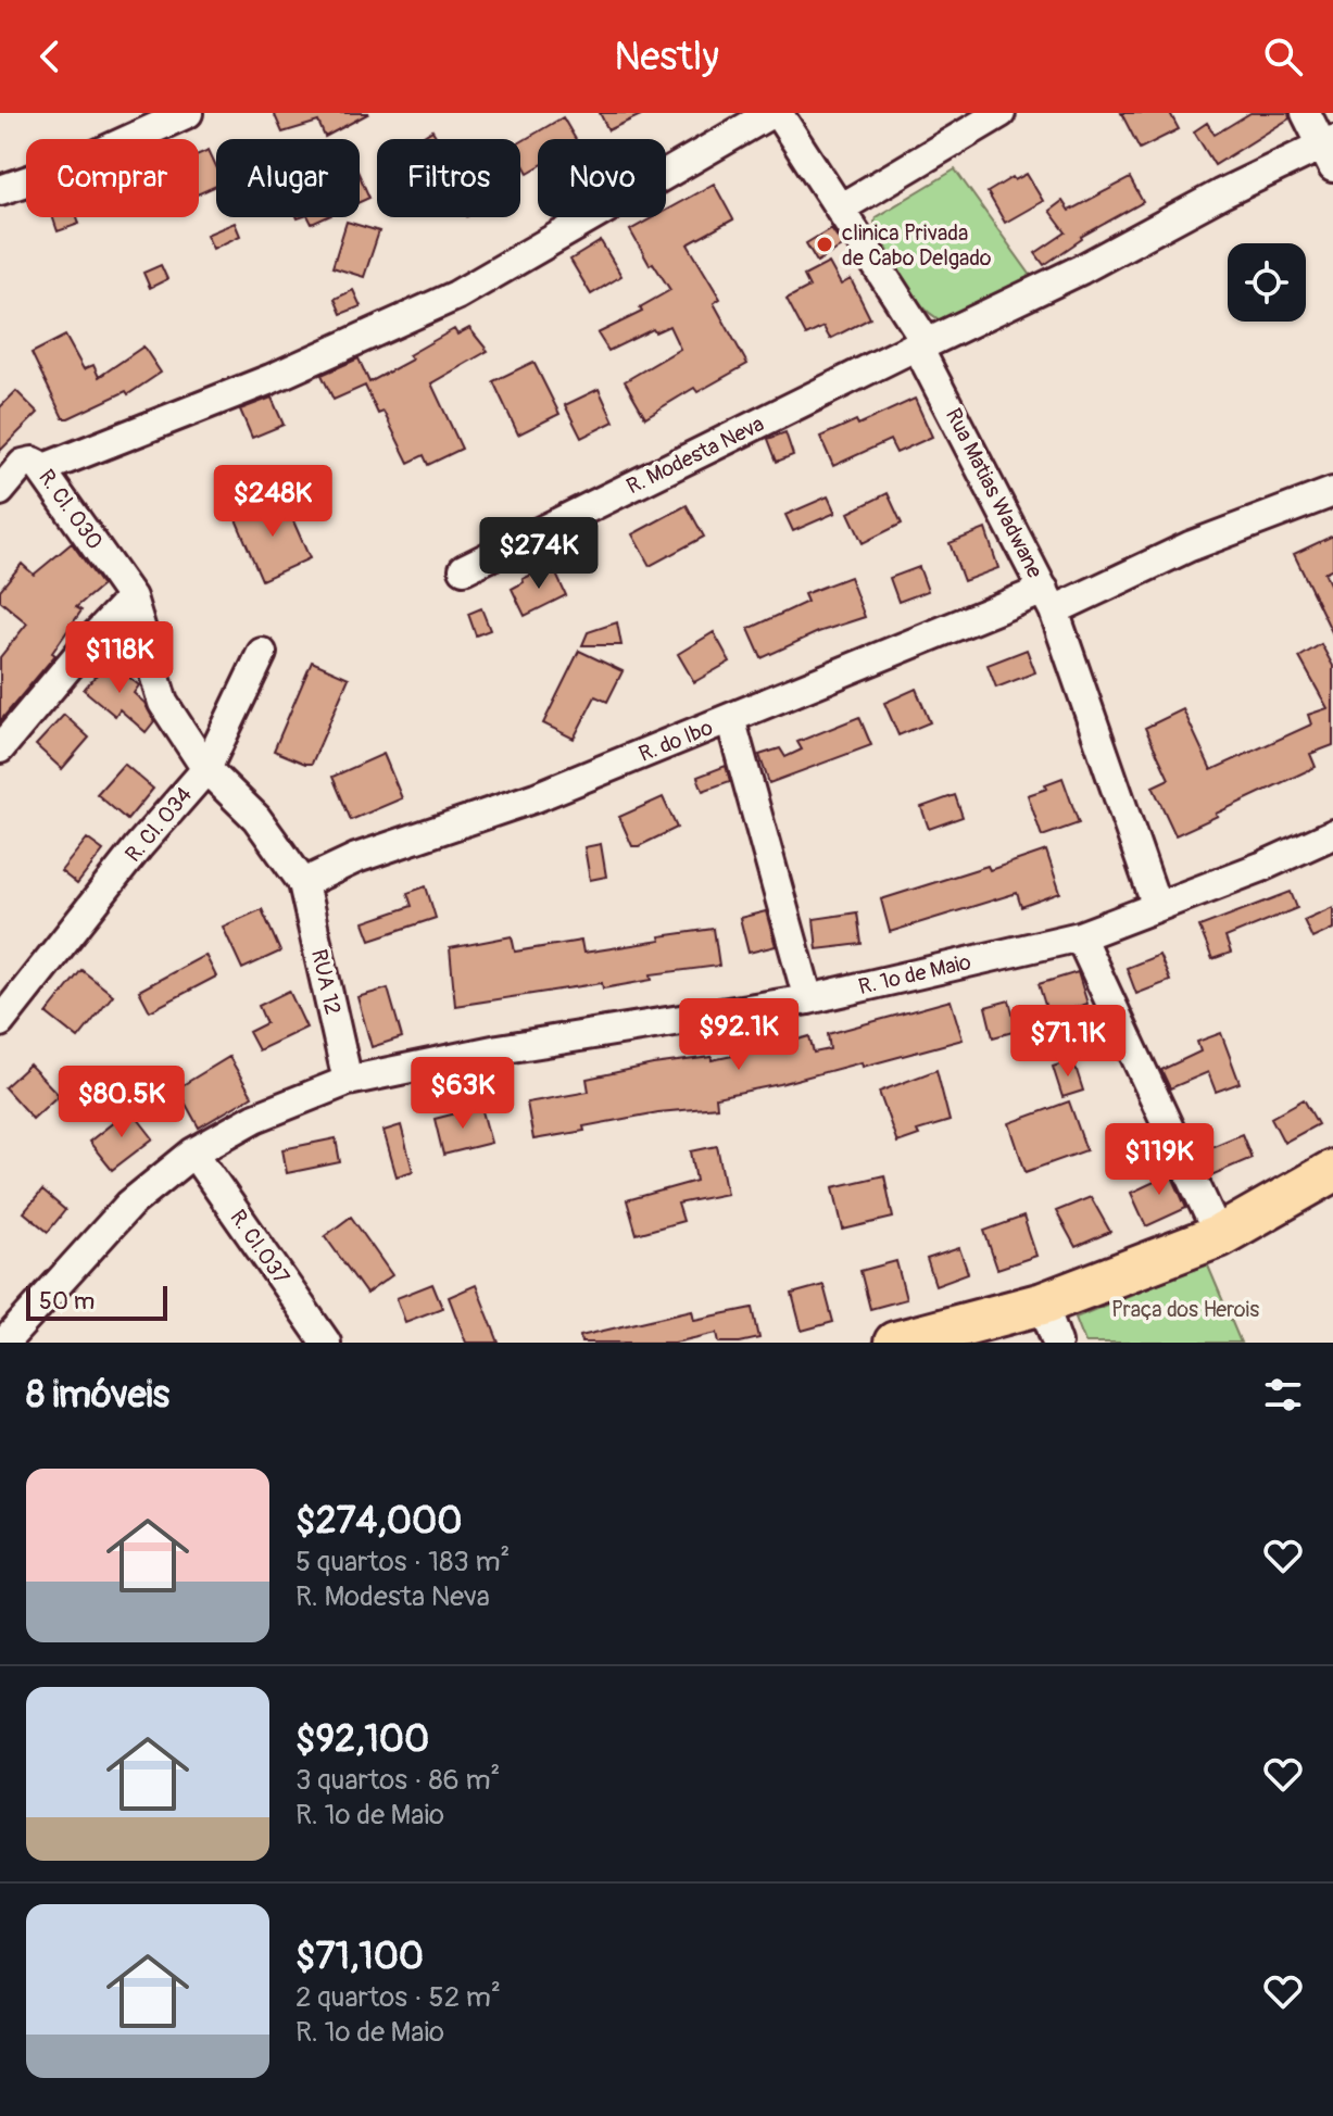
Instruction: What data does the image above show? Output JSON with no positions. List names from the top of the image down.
{
  "streets": {
    "street": [
      "R. Modesta Neva",
      "Rua Matias Wadwane",
      "R. Cl. 030",
      "R. do Ibo",
      "R. Cl. 034",
      "R. 1º de Maio",
      "RUA 12",
      "R. CI.037"
    ]
  },
  "crossings": [
    ["R. Modesta Neva", "Rua Matias Wadwane"],
    ["Rua Matias Wadwane", "R. do Ibo"],
    ["Rua Matias Wadwane", "R. 1º de Maio"],
    ["R. Cl. 030", "R. Cl. 034"],
    ["R. do Ibo", "RUA 12"],
    ["R. 1º de Maio", "RUA 12"],
    ["R. 1º de Maio", "R. CI.037"]
  ],
  "parks": ["Praça dos Herois"],
  "places": ["clinica Privada de Cabo Delgado"],
  "scale_bar": "50 m",
  "page": {
    "header": "Nestly",
    "chip": [
      "Comprar",
      "Alugar",
      "Filtros",
      "Novo"
    ],
    "price": [
      "$248K",
      "$274K",
      "$118K",
      "$92.1K",
      "$71.1K",
      "$63K",
      "$80.5K",
      "$119K"
    ],
    "scale": "50 m",
    "heading": "8 imóveis",
    "list": [
      {
        "name": "$274,000",
        "note": "5 quartos · 183 m² · R. Modesta Neva"
      },
      {
        "name": "$92,100",
        "note": "3 quartos · 86 m² · R. 1º de Maio"
      },
      {
        "name": "$71,100",
        "note": "2 quartos · 52 m² · R. 1º de Maio"
      }
    ]
  }
}
